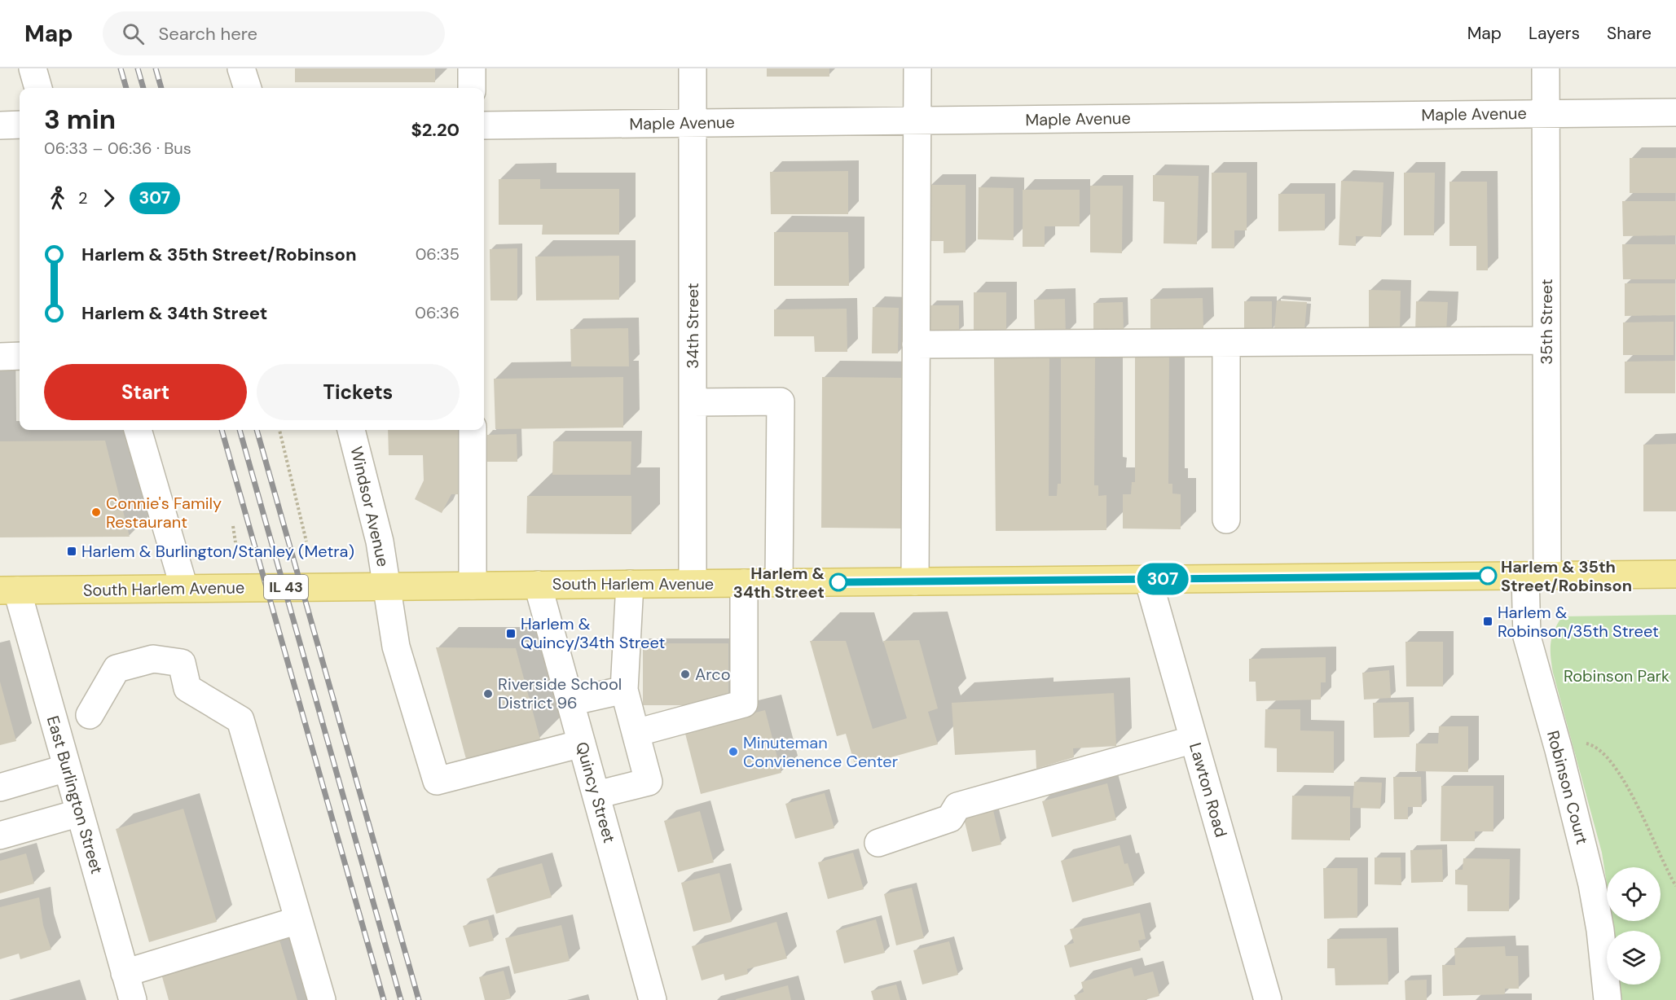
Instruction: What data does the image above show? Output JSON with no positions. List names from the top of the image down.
{
  "streets": {
    "main road": ["South Harlem Avenue", "IL 43"],
    "street": [
      "Maple Avenue",
      "35th Street",
      "34th Street",
      "Windsor Avenue",
      "Robinson Court",
      "Lawton Road",
      "Quincy Street",
      "East Burlington Street"
    ]
  },
  "crossings": [
    ["Maple Avenue", "35th Street"],
    ["Maple Avenue", "34th Street"],
    ["35th Street", "South Harlem Avenue"],
    ["35th Street", "Robinson Court"],
    ["34th Street", "South Harlem Avenue"],
    ["Windsor Avenue", "South Harlem Avenue"],
    ["Windsor Avenue", "Quincy Street"],
    ["South Harlem Avenue", "Robinson Court"],
    ["South Harlem Avenue", "Lawton Road"],
    ["South Harlem Avenue", "Quincy Street"],
    ["South Harlem Avenue", "East Burlington Street"]
  ],
  "parks": ["Robinson Park"],
  "places": {
    "other": [
      "Connie's Family Restaurant",
      "Harlem & 35th Street/Robinson",
      "Harlem & 34th Street",
      "Arco",
      "Riverside School District 96",
      "Minuteman Convienence Center"
    ],
    "transit": ["Harlem & Burlington/Stanley (Metra)", "Harlem & Robinson/35th Street", "Harlem & Quincy/34th Street"]
  },
  "lines": ["bus line 307"],
  "page": {
    "header": "Map",
    "search": "Search here",
    "nav": ["Map", "Layers", "Share"],
    "on_map": "307",
    "heading": ["3 min", "06:33 – 06:36 · Bus", "$2.20"],
    "legs": ["2", "307"],
    "list": [
      {
        "name": "Harlem & 35th Street/Robinson",
        "value": "06:35"
      },
      {
        "name": "Harlem & 34th Street",
        "value": "06:36"
      }
    ],
    "buttons": ["Start", "Tickets"]
  }
}
